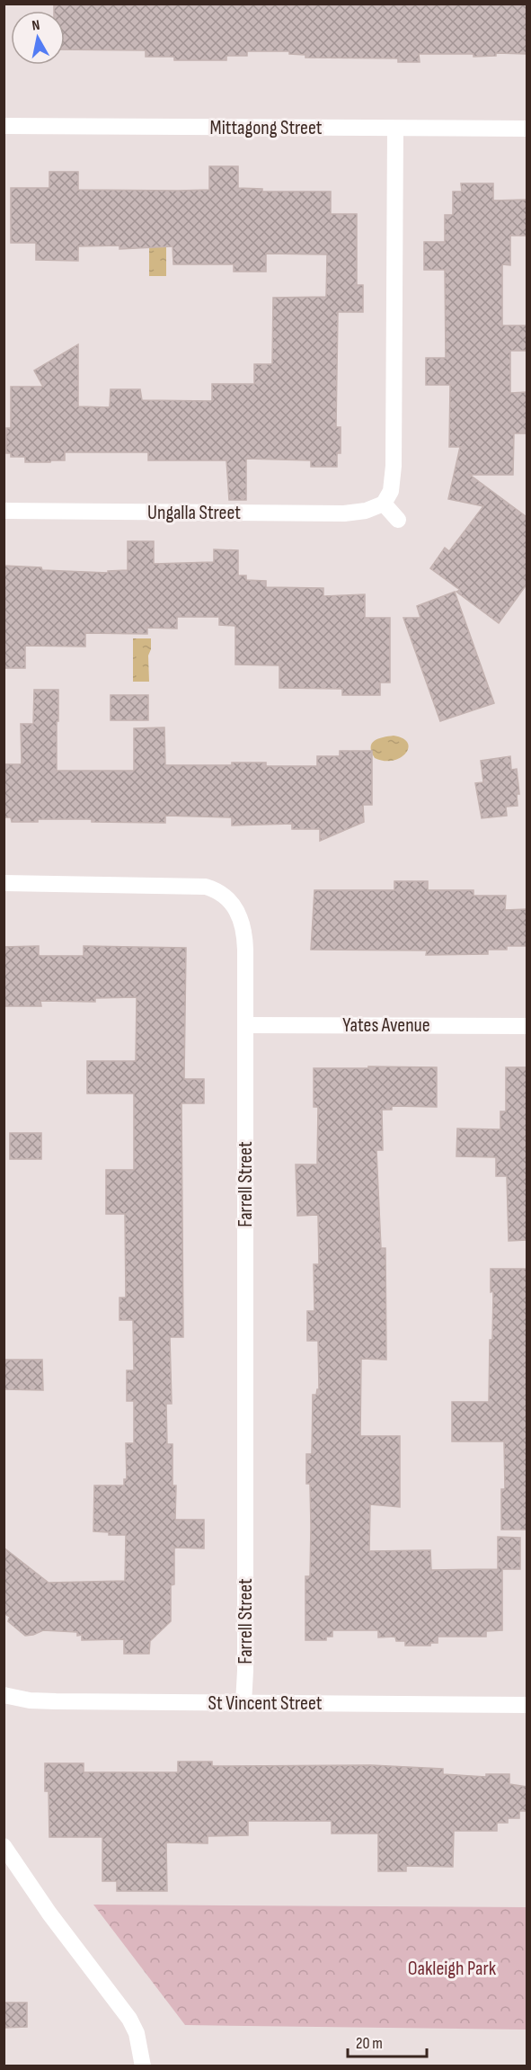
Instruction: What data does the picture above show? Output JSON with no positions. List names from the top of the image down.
{
  "streets": {
    "street": [
      "Mittagong Street",
      "Ungalla Street",
      "Yates Avenue",
      "Farrell Street",
      "St Vincent Street"
    ]
  },
  "crossings": [
    ["Yates Avenue", "Farrell Street"],
    ["Farrell Street", "St Vincent Street"]
  ],
  "parks": ["Oakleigh Park"],
  "scale_bar": "20 m",
  "north": "top"
}
